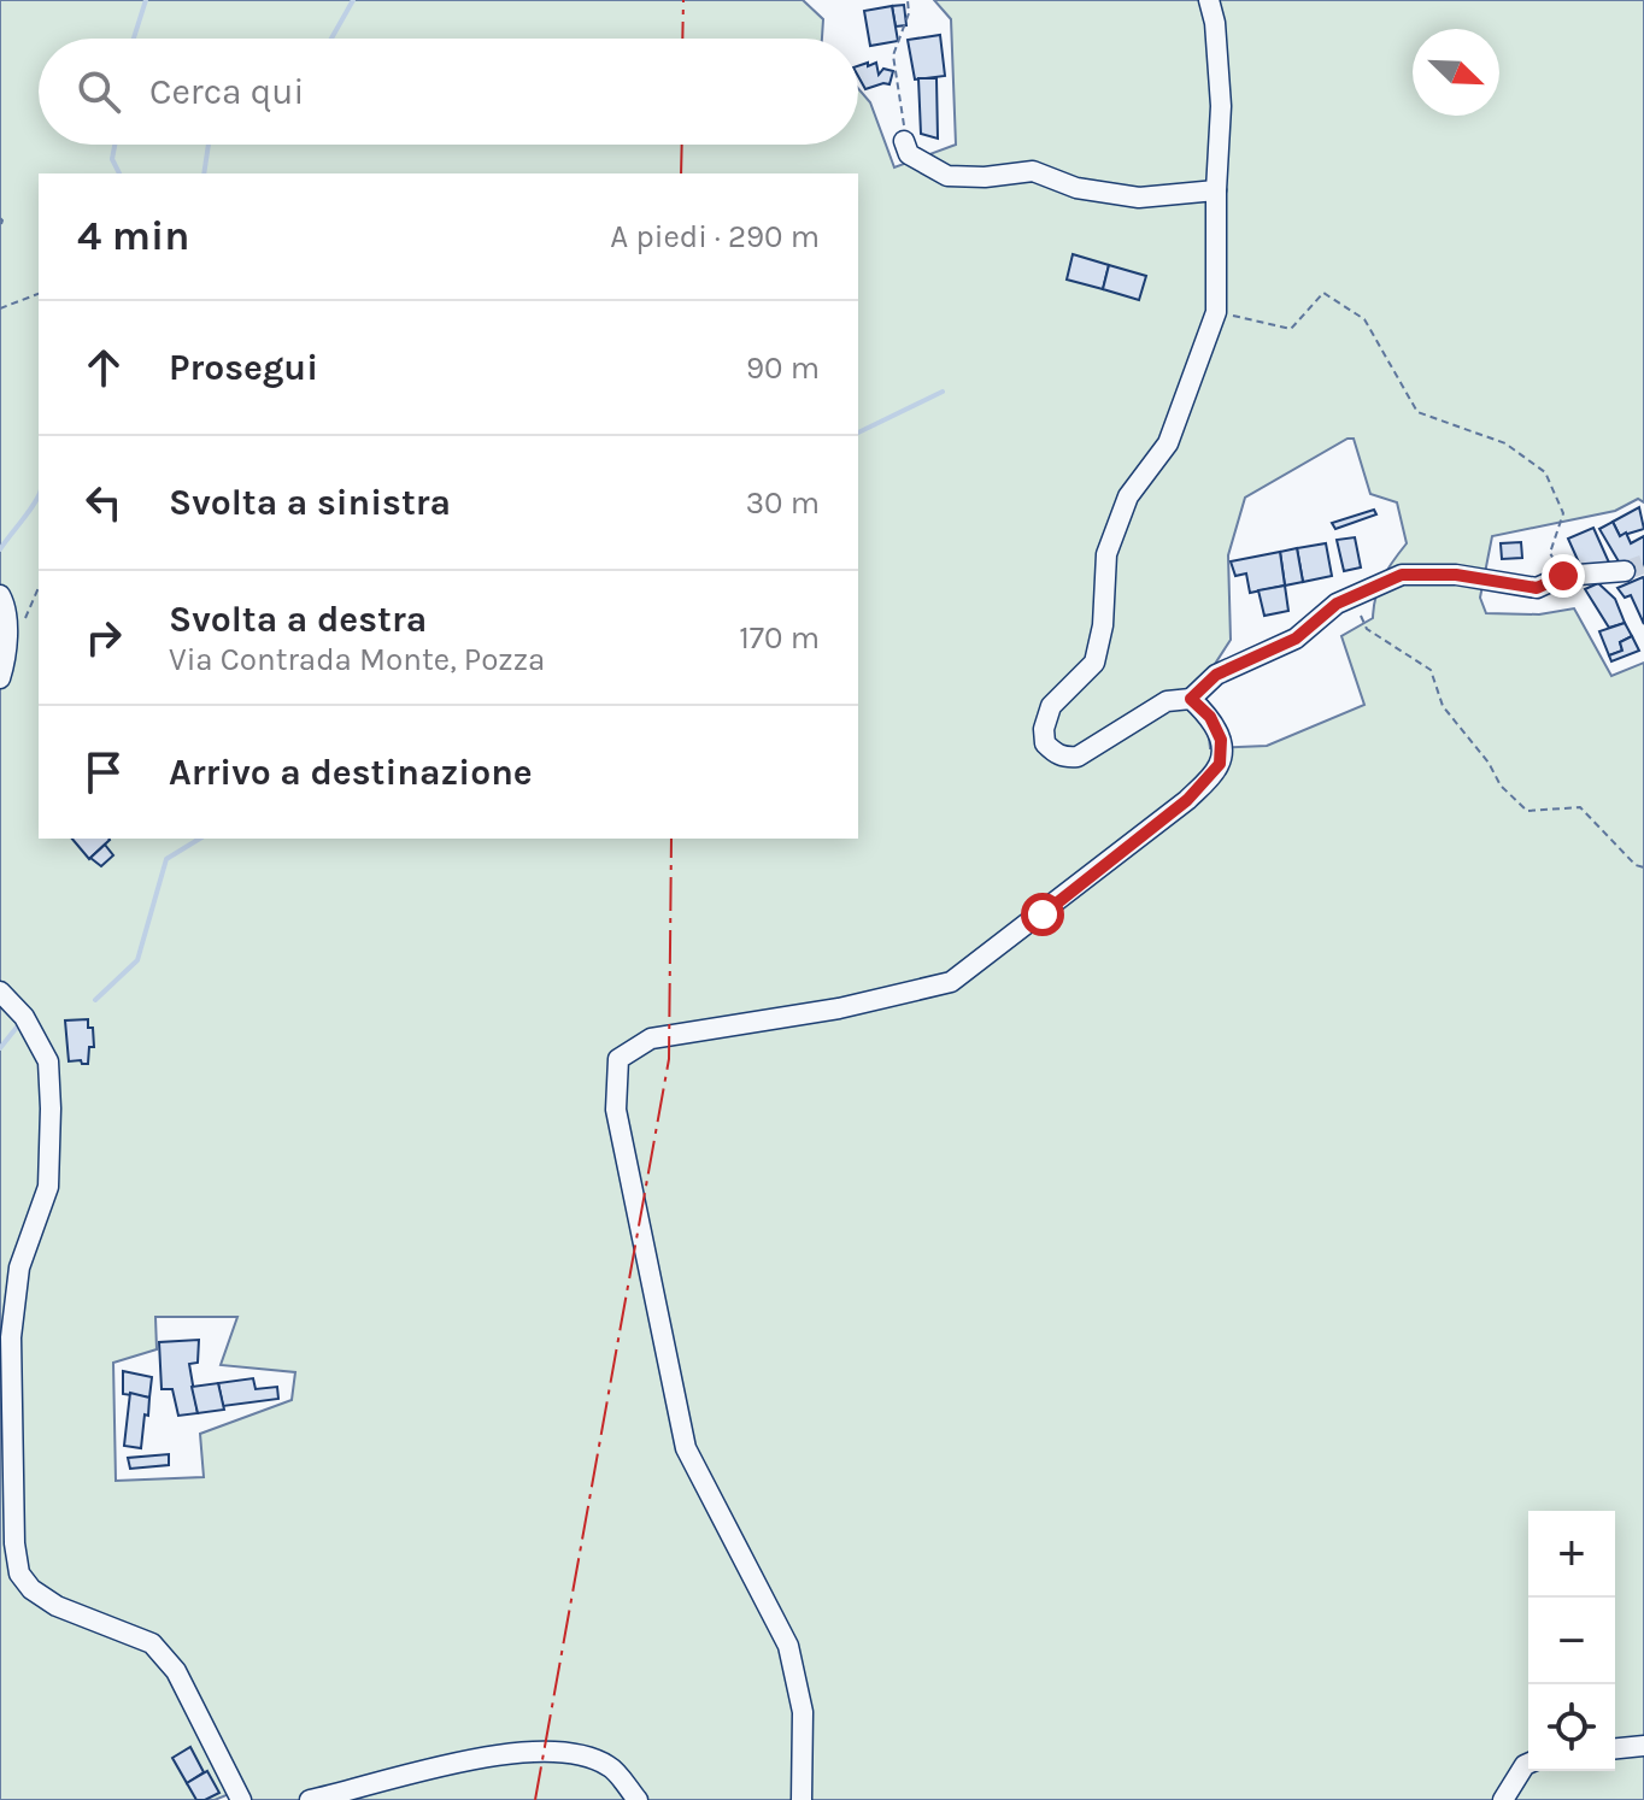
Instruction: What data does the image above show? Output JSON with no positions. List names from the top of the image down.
{
  "north": "bottom right",
  "page": {
    "search": "Cerca qui",
    "heading": ["4 min", "A piedi · 290 m"],
    "list": [
      ["Prosegui", "90 m"],
      ["Svolta a sinistra", "30 m"],
      ["Svolta a destra", "Via Contrada Monte, Pozza", "170 m"],
      "Arrivo a destinazione"
    ],
    "map_buttons": ["+", "−"]
  }
}
